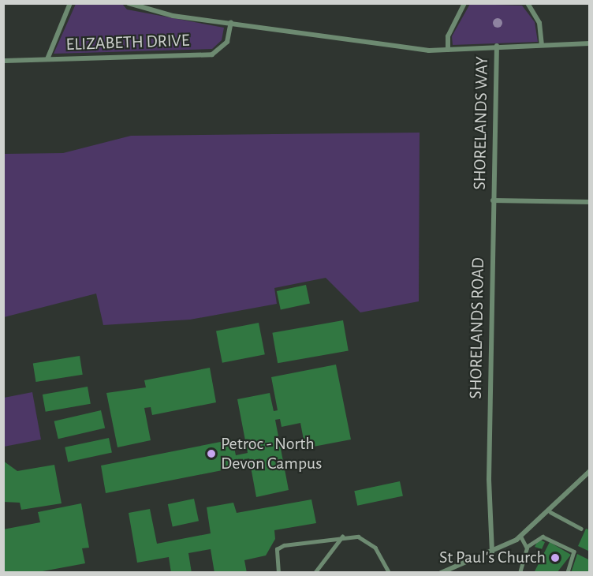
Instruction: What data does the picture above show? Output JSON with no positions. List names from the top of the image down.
{
  "streets": {
    "street": ["ELIZABETH DRIVE", "SHORELANDS WAY", "SHORELANDS ROAD"]
  },
  "crossings": [
    ["ELIZABETH DRIVE", "SHORELANDS WAY"],
    ["SHORELANDS WAY", "SHORELANDS ROAD"]
  ],
  "places": ["Petroc - North Devon Campus", "St Paul's Church"]
}
